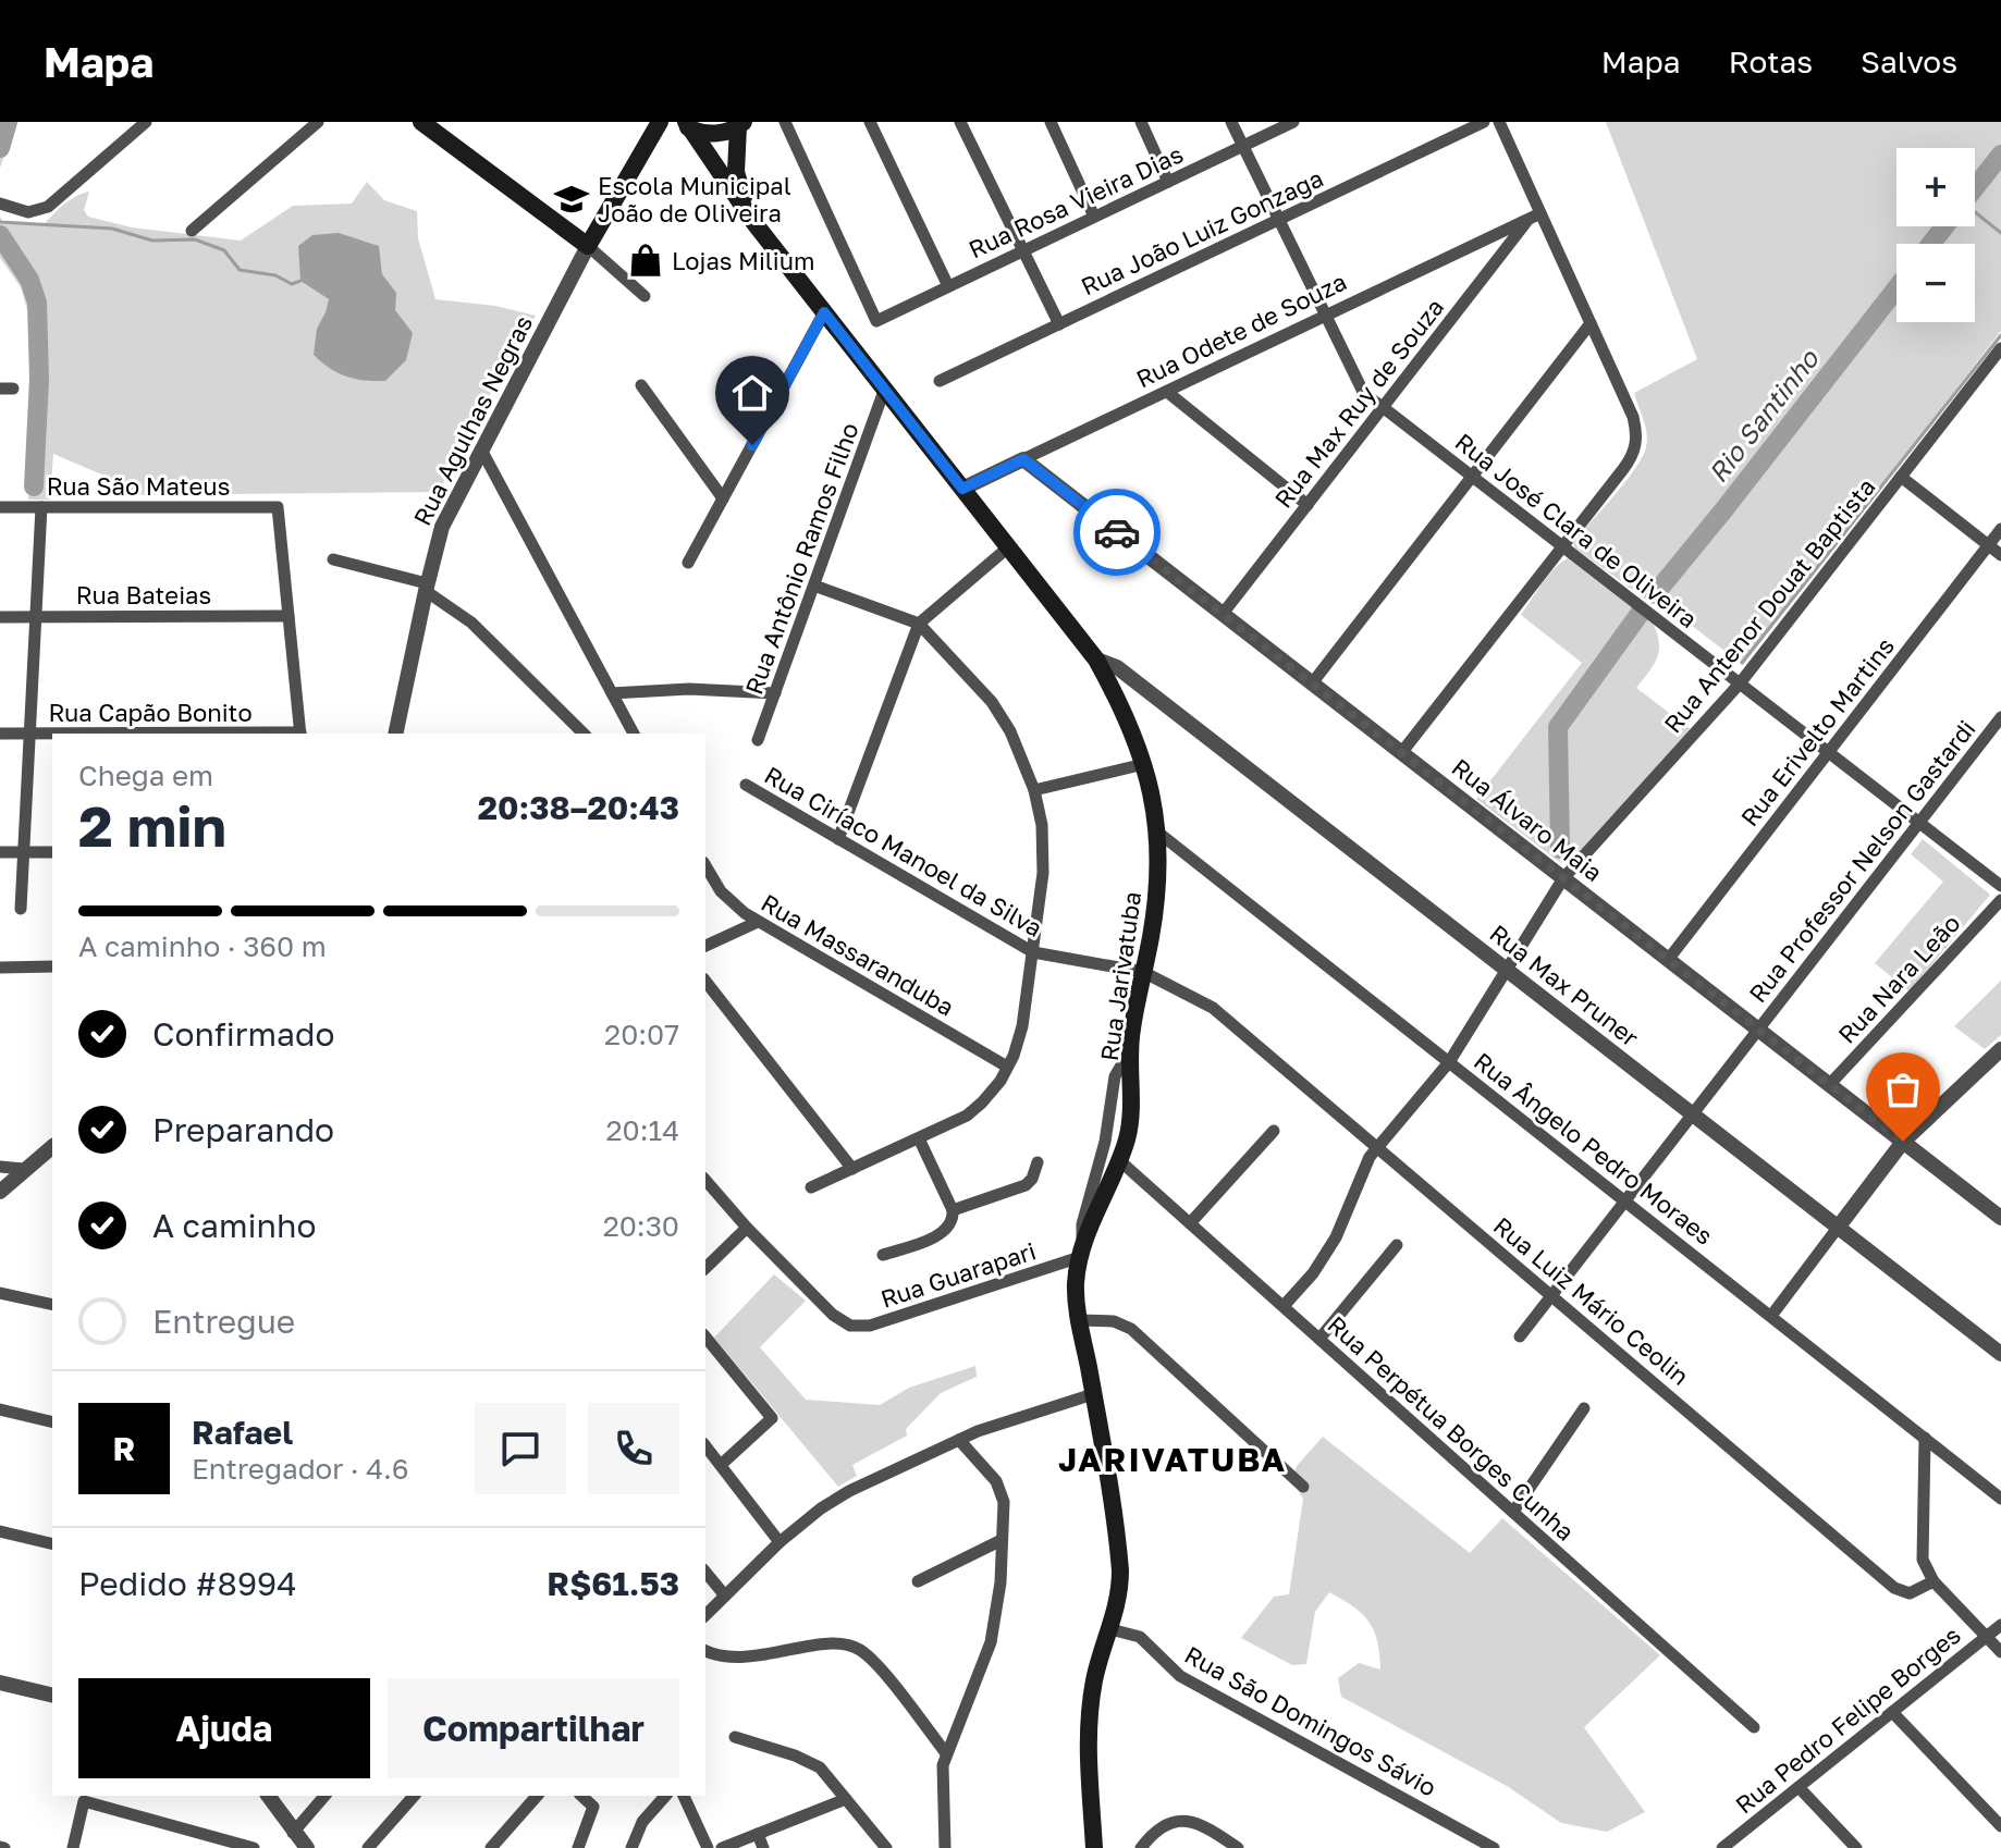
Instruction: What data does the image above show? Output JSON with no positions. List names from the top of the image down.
{
  "streets": {
    "main road": ["Rua Agulhas Negras", "Rua Jarivatuba"],
    "street": [
      "Rua Rosa Vieira Dias",
      "Rua João Luiz Gonzaga",
      "Rua Odete de Souza",
      "Rua Max Ruy de Souza",
      "Rua São Mateus",
      "Rua José Clara de Oliveira",
      "Rua Antônio Ramos Filho",
      "Rua Bateias",
      "Rua Antenor Douat Baptista",
      "Rua Capão Bonito",
      "Rua Erivelto Martins",
      "Rua Álvaro Maia",
      "Rua Ciríaco Manoel da Silva",
      "Rua Professor Nelson Gastardi",
      "Rua Massaranduba",
      "Rua Nara Leão",
      "Rua Max Pruner",
      "Rua Ângelo Pedro Moraes",
      "Rua Guarapari",
      "Rua Luiz Mário Ceolin",
      "Rua Perpétua Borges Cunha",
      "Rua Pedro Felipe Borges",
      "Rua São Domingos Sávio"
    ]
  },
  "crossings": [
    ["Rua Rosa Vieira Dias", "Rua José Clara de Oliveira"],
    ["Rua João Luiz Gonzaga", "Rua José Clara de Oliveira"],
    ["Rua Odete de Souza", "Rua Max Ruy de Souza"],
    ["Rua Odete de Souza", "Rua José Clara de Oliveira"],
    ["Rua Odete de Souza", "Rua Álvaro Maia"],
    ["Rua Odete de Souza", "Rua Jarivatuba"],
    ["Rua Max Ruy de Souza", "Rua José Clara de Oliveira"],
    ["Rua Max Ruy de Souza", "Rua Álvaro Maia"],
    ["Rua Agulhas Negras", "Rua Jarivatuba"],
    ["Rua São Mateus", "Rua Bateias"],
    ["Rua José Clara de Oliveira", "Rua Antenor Douat Baptista"],
    ["Rua José Clara de Oliveira", "Rua Erivelto Martins"],
    ["Rua José Clara de Oliveira", "Rua Professor Nelson Gastardi"],
    ["Rua Antônio Ramos Filho", "Rua Jarivatuba"],
    ["Rua Antenor Douat Baptista", "Rua Álvaro Maia"],
    ["Rua Antenor Douat Baptista", "Rua Max Pruner"],
    ["Rua Antenor Douat Baptista", "Rua Ângelo Pedro Moraes"],
    ["Rua Antenor Douat Baptista", "Rua Luiz Mário Ceolin"],
    ["Rua Antenor Douat Baptista", "Rua Perpétua Borges Cunha"],
    ["Rua Erivelto Martins", "Rua Álvaro Maia"],
    ["Rua Álvaro Maia", "Rua Professor Nelson Gastardi"],
    ["Rua Álvaro Maia", "Rua Nara Leão"],
    ["Rua Ciríaco Manoel da Silva", "Rua Jarivatuba"],
    ["Rua Ciríaco Manoel da Silva", "Rua Luiz Mário Ceolin"],
    ["Rua Professor Nelson Gastardi", "Rua Max Pruner"],
    ["Rua Professor Nelson Gastardi", "Rua Ângelo Pedro Moraes"],
    ["Rua Professor Nelson Gastardi", "Rua Luiz Mário Ceolin"],
    ["Rua Jarivatuba", "Rua Max Pruner"],
    ["Rua Jarivatuba", "Rua Ângelo Pedro Moraes"],
    ["Rua Jarivatuba", "Rua Guarapari"],
    ["Rua Jarivatuba", "Rua Luiz Mário Ceolin"],
    ["Rua Jarivatuba", "Rua Perpétua Borges Cunha"],
    ["Rua Jarivatuba", "Rua São Domingos Sávio"]
  ],
  "districts": ["JARIVATUBA"],
  "water": ["Rio Santinho"],
  "places": {
    "school or university": ["Escola Municipal João de Oliveira"],
    "shop": ["Lojas Milium"]
  },
  "page": {
    "header": "Mapa",
    "nav": ["Mapa", "Rotas", "Salvos"],
    "map_buttons": ["+", "−"],
    "heading": ["2 min", "Chega em", "20:38–20:43"],
    "panel": [
      "Rafael",
      "Entregador · 4.6",
      "Pedido #8994",
      "R$61.53"
    ],
    "bar": "A caminho · 360 m",
    "list": [
      ["Confirmado", "20:07"],
      ["Preparando", "20:14"],
      ["A caminho", "20:30"],
      "Entregue"
    ],
    "round": "R",
    "buttons": ["Ajuda", "Compartilhar"]
  }
}
